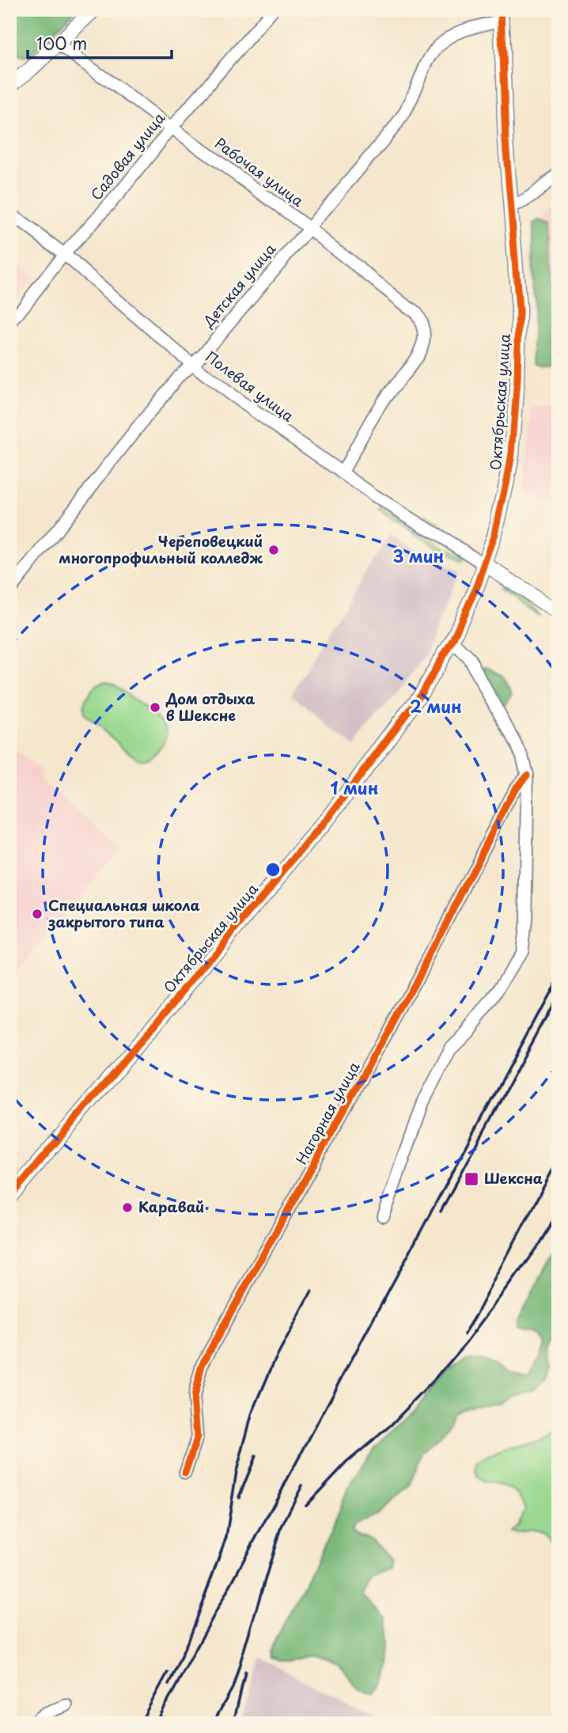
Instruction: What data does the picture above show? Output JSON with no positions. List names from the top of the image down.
{
  "streets": {
    "street": [
      "Садовая улица",
      "Рабочая улица",
      "Детская улица",
      "Полевая улица",
      "Октябрьская улица",
      "Нагорная улица"
    ]
  },
  "crossings": [
    ["Садовая улица", "Рабочая улица"],
    ["Садовая улица", "Полевая улица"],
    ["Рабочая улица", "Детская улица"],
    ["Рабочая улица", "Полевая улица"],
    ["Детская улица", "Полевая улица"],
    ["Детская улица", "Октябрьская улица"],
    ["Полевая улица", "Октябрьская улица"]
  ],
  "places": {
    "other": [
      "Череповецкий многопрофильный колледж",
      "Дом отдыха в Шекснe",
      "Специальная школа закрытого типа",
      "Каравай"
    ],
    "transit": ["Шексна"]
  },
  "scale_bar": "100 m",
  "rings": ["3 мин", "2 мин", "1 мин"]
}
